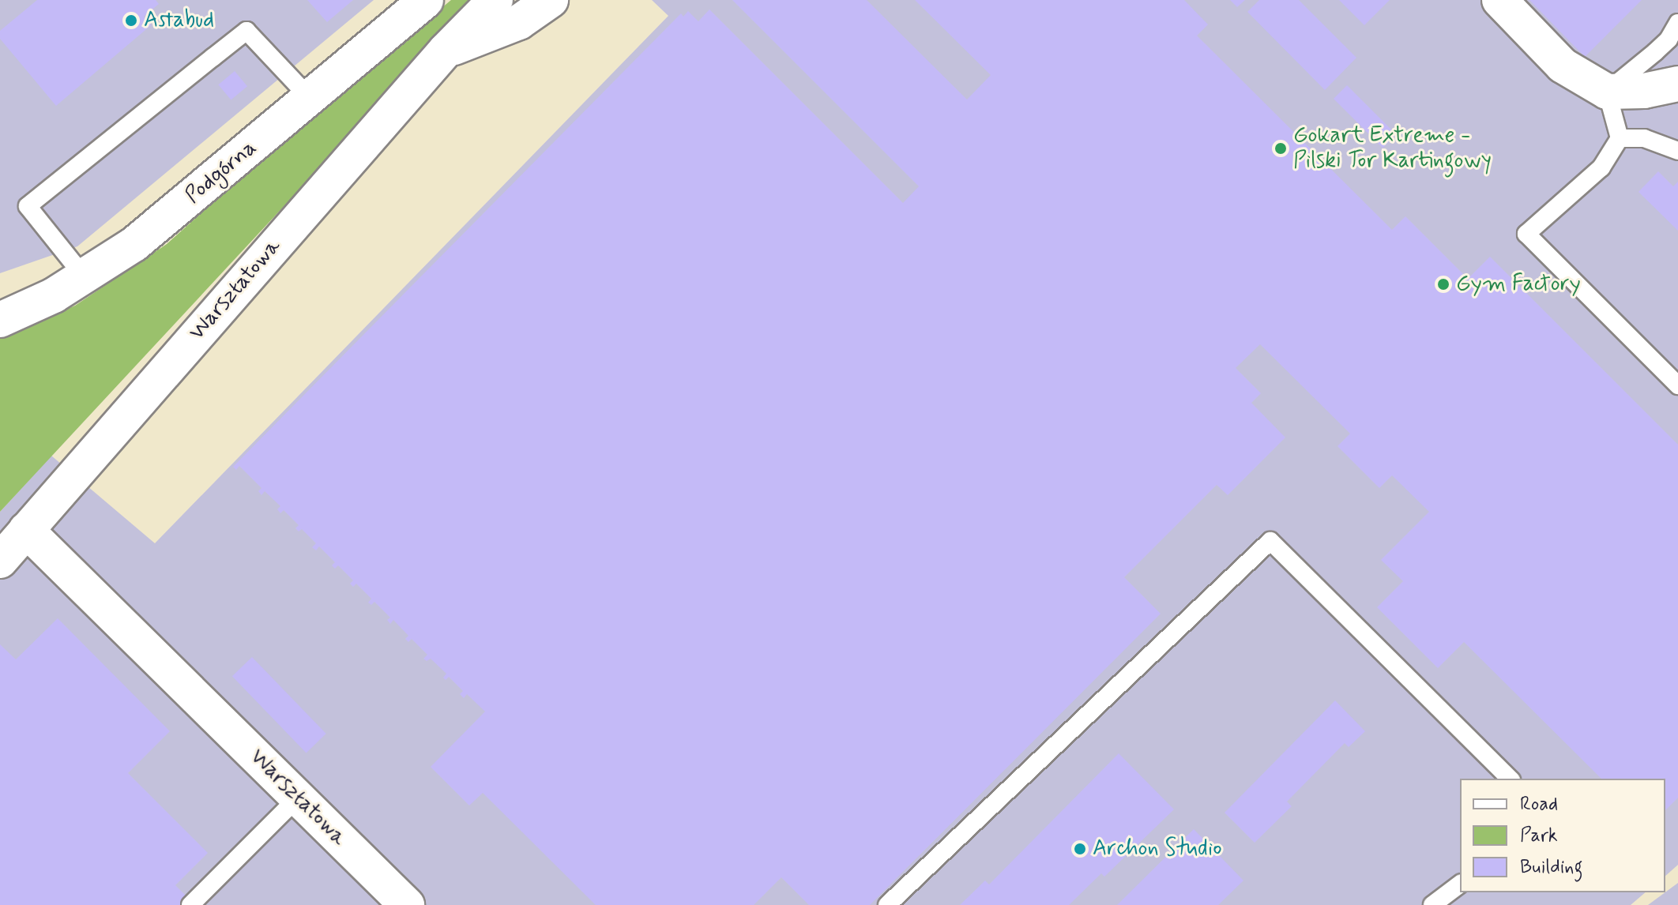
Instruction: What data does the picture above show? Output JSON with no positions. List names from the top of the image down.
{
  "streets": {
    "street": ["Podgórna", "Warsztatowa"]
  },
  "places": [
    "Astabud",
    "Gokart Extreme - Pilski Tor Kartingowy",
    "Gym Factory",
    "Archon Studio"
  ],
  "legend": ["Road", "Park", "Building"]
}
